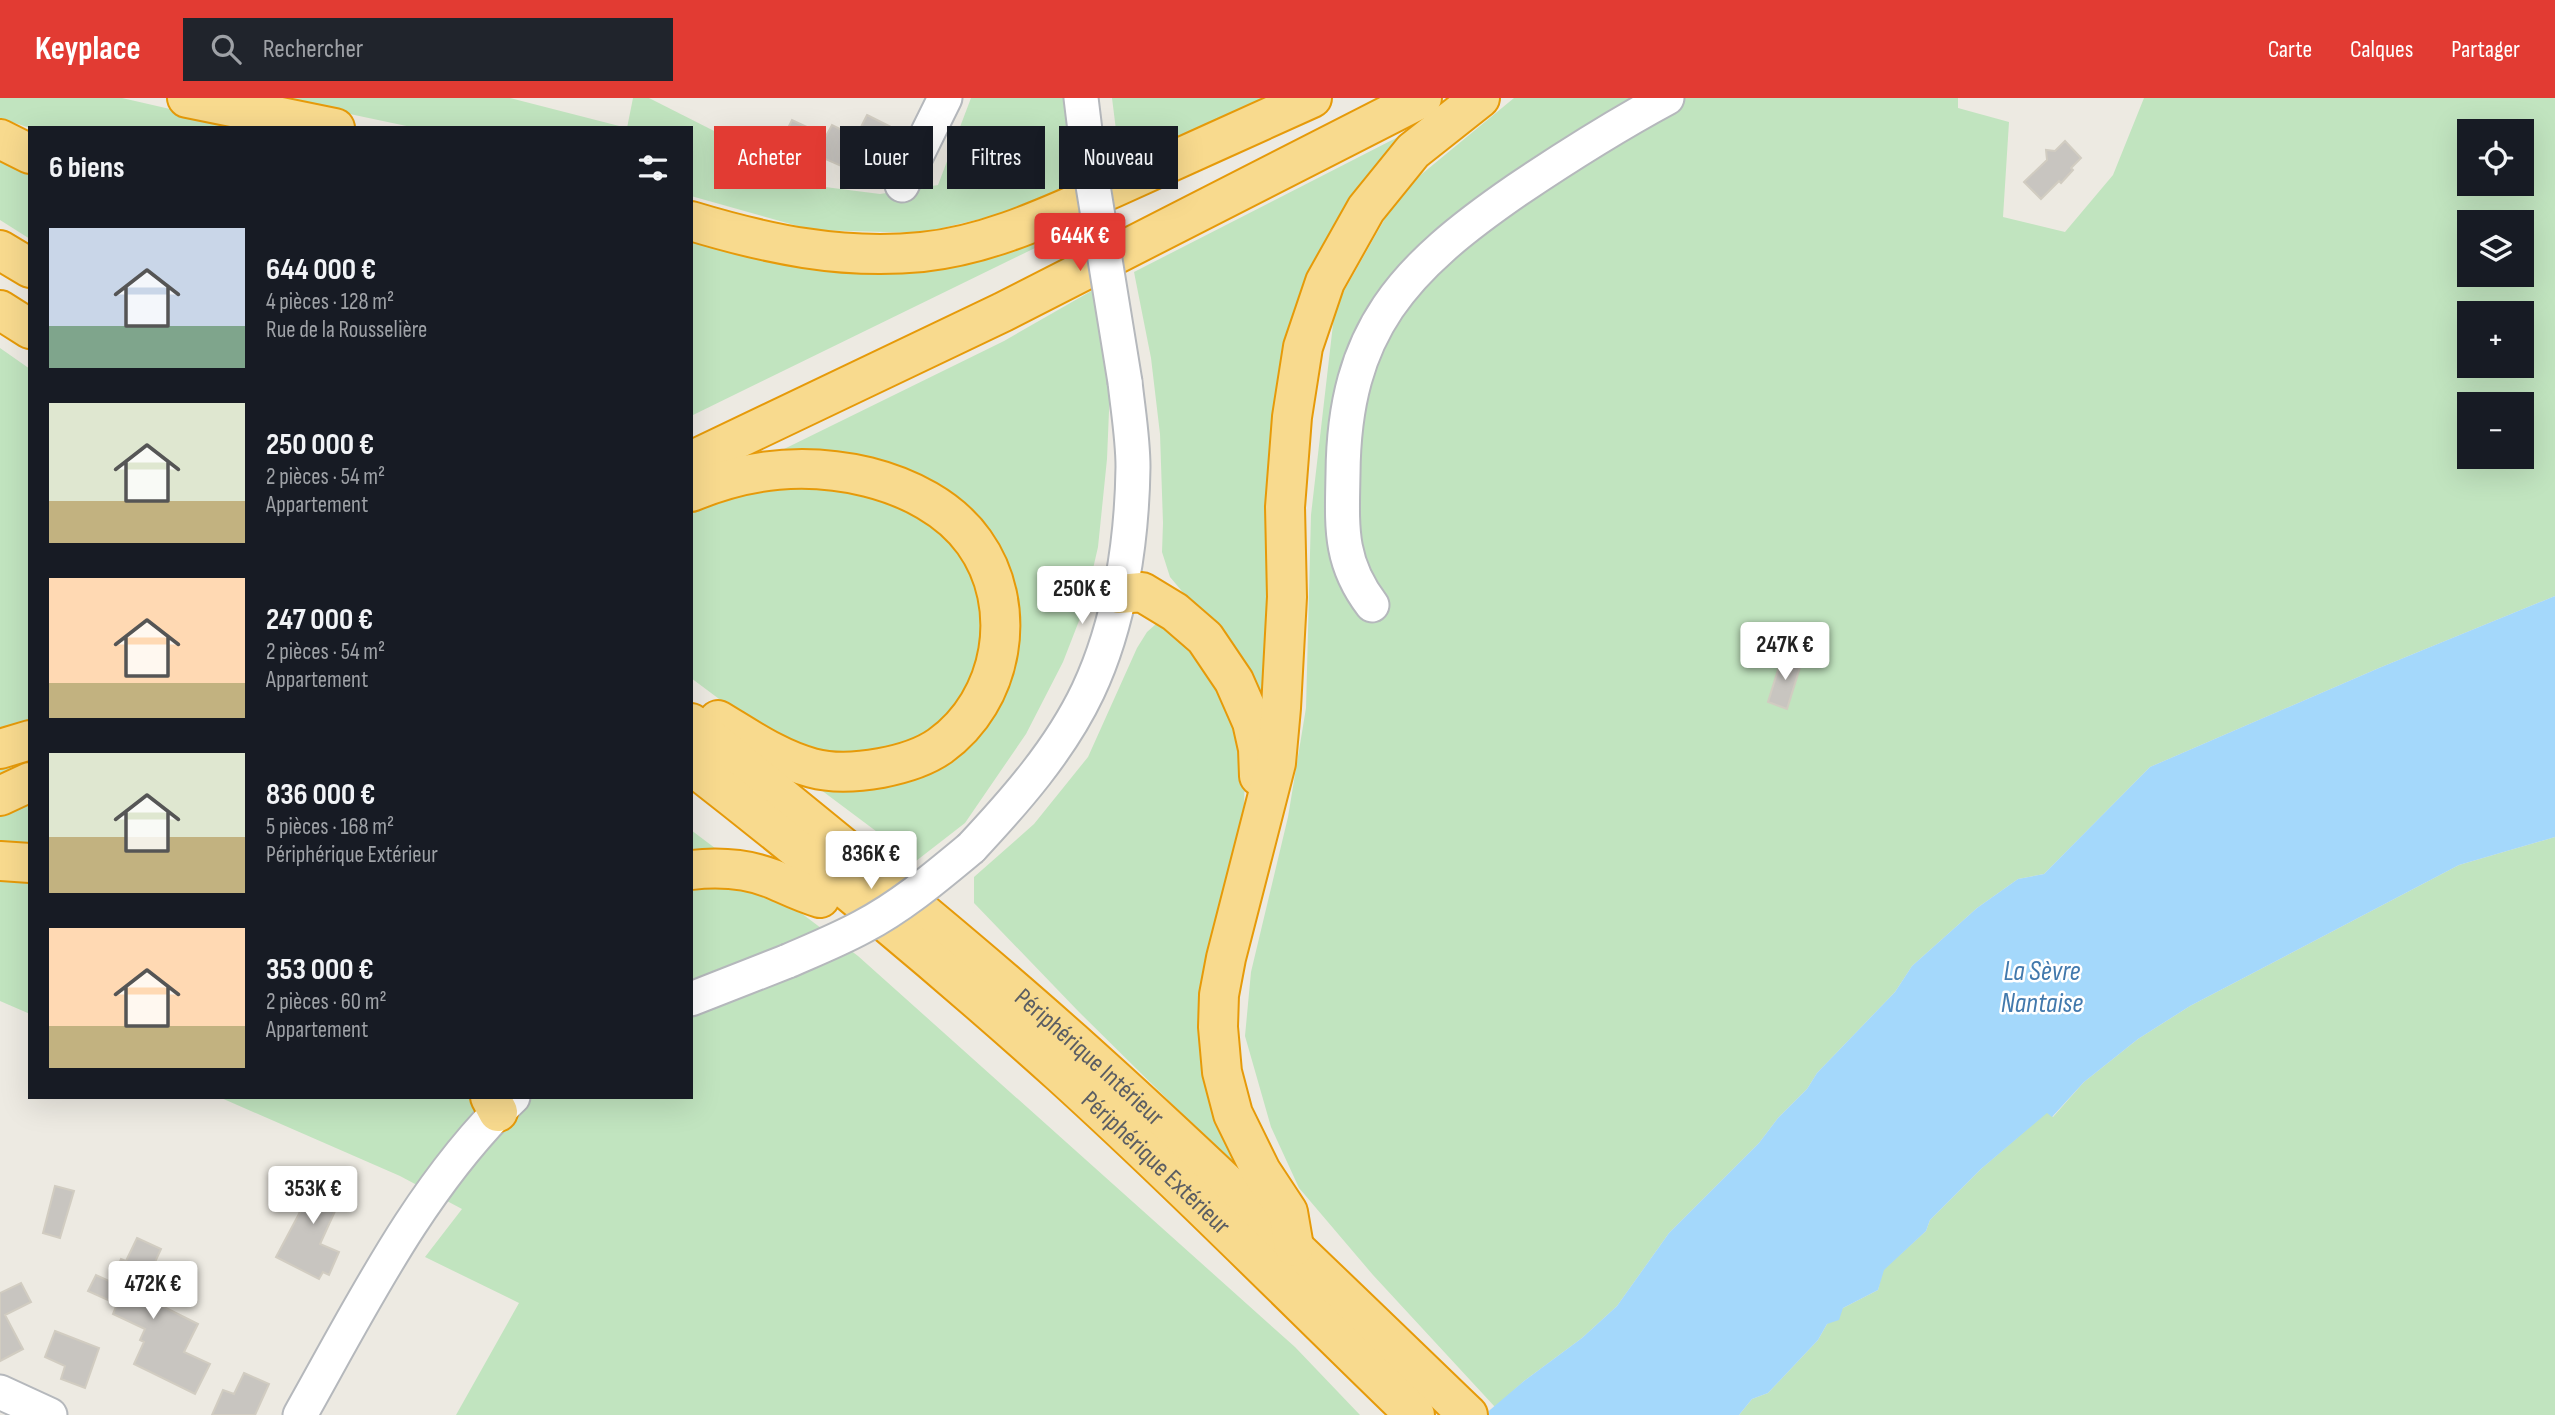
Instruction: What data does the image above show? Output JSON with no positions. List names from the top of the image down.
{
  "streets": {
    "highway": ["Périphérique Intérieur", "Périphérique Extérieur"]
  },
  "crossings": [
    ["Périphérique Intérieur", "Périphérique Extérieur"]
  ],
  "water": ["La Sèvre Nantaise"],
  "page": {
    "header": "Keyplace",
    "search": "Rechercher",
    "nav": ["Carte", "Calques", "Partager"],
    "map_buttons": ["+", "−"],
    "chip": [
      "Acheter",
      "Louer",
      "Filtres",
      "Nouveau"
    ],
    "heading": "6 biens",
    "list": [
      {
        "name": "644 000 €",
        "note": "4 pièces · 128 m² · Rue de la Rousselière"
      },
      {
        "name": "250 000 €",
        "note": "2 pièces · 54 m² · Appartement"
      },
      {
        "name": "247 000 €",
        "note": "2 pièces · 54 m² · Appartement"
      },
      {
        "name": "836 000 €",
        "note": "5 pièces · 168 m² · Périphérique Extérieur"
      },
      {
        "name": "353 000 €",
        "note": "2 pièces · 60 m² · Appartement"
      }
    ],
    "price": [
      "644K €",
      "250K €",
      "247K €",
      "836K €",
      "353K €",
      "472K €"
    ]
  }
}
